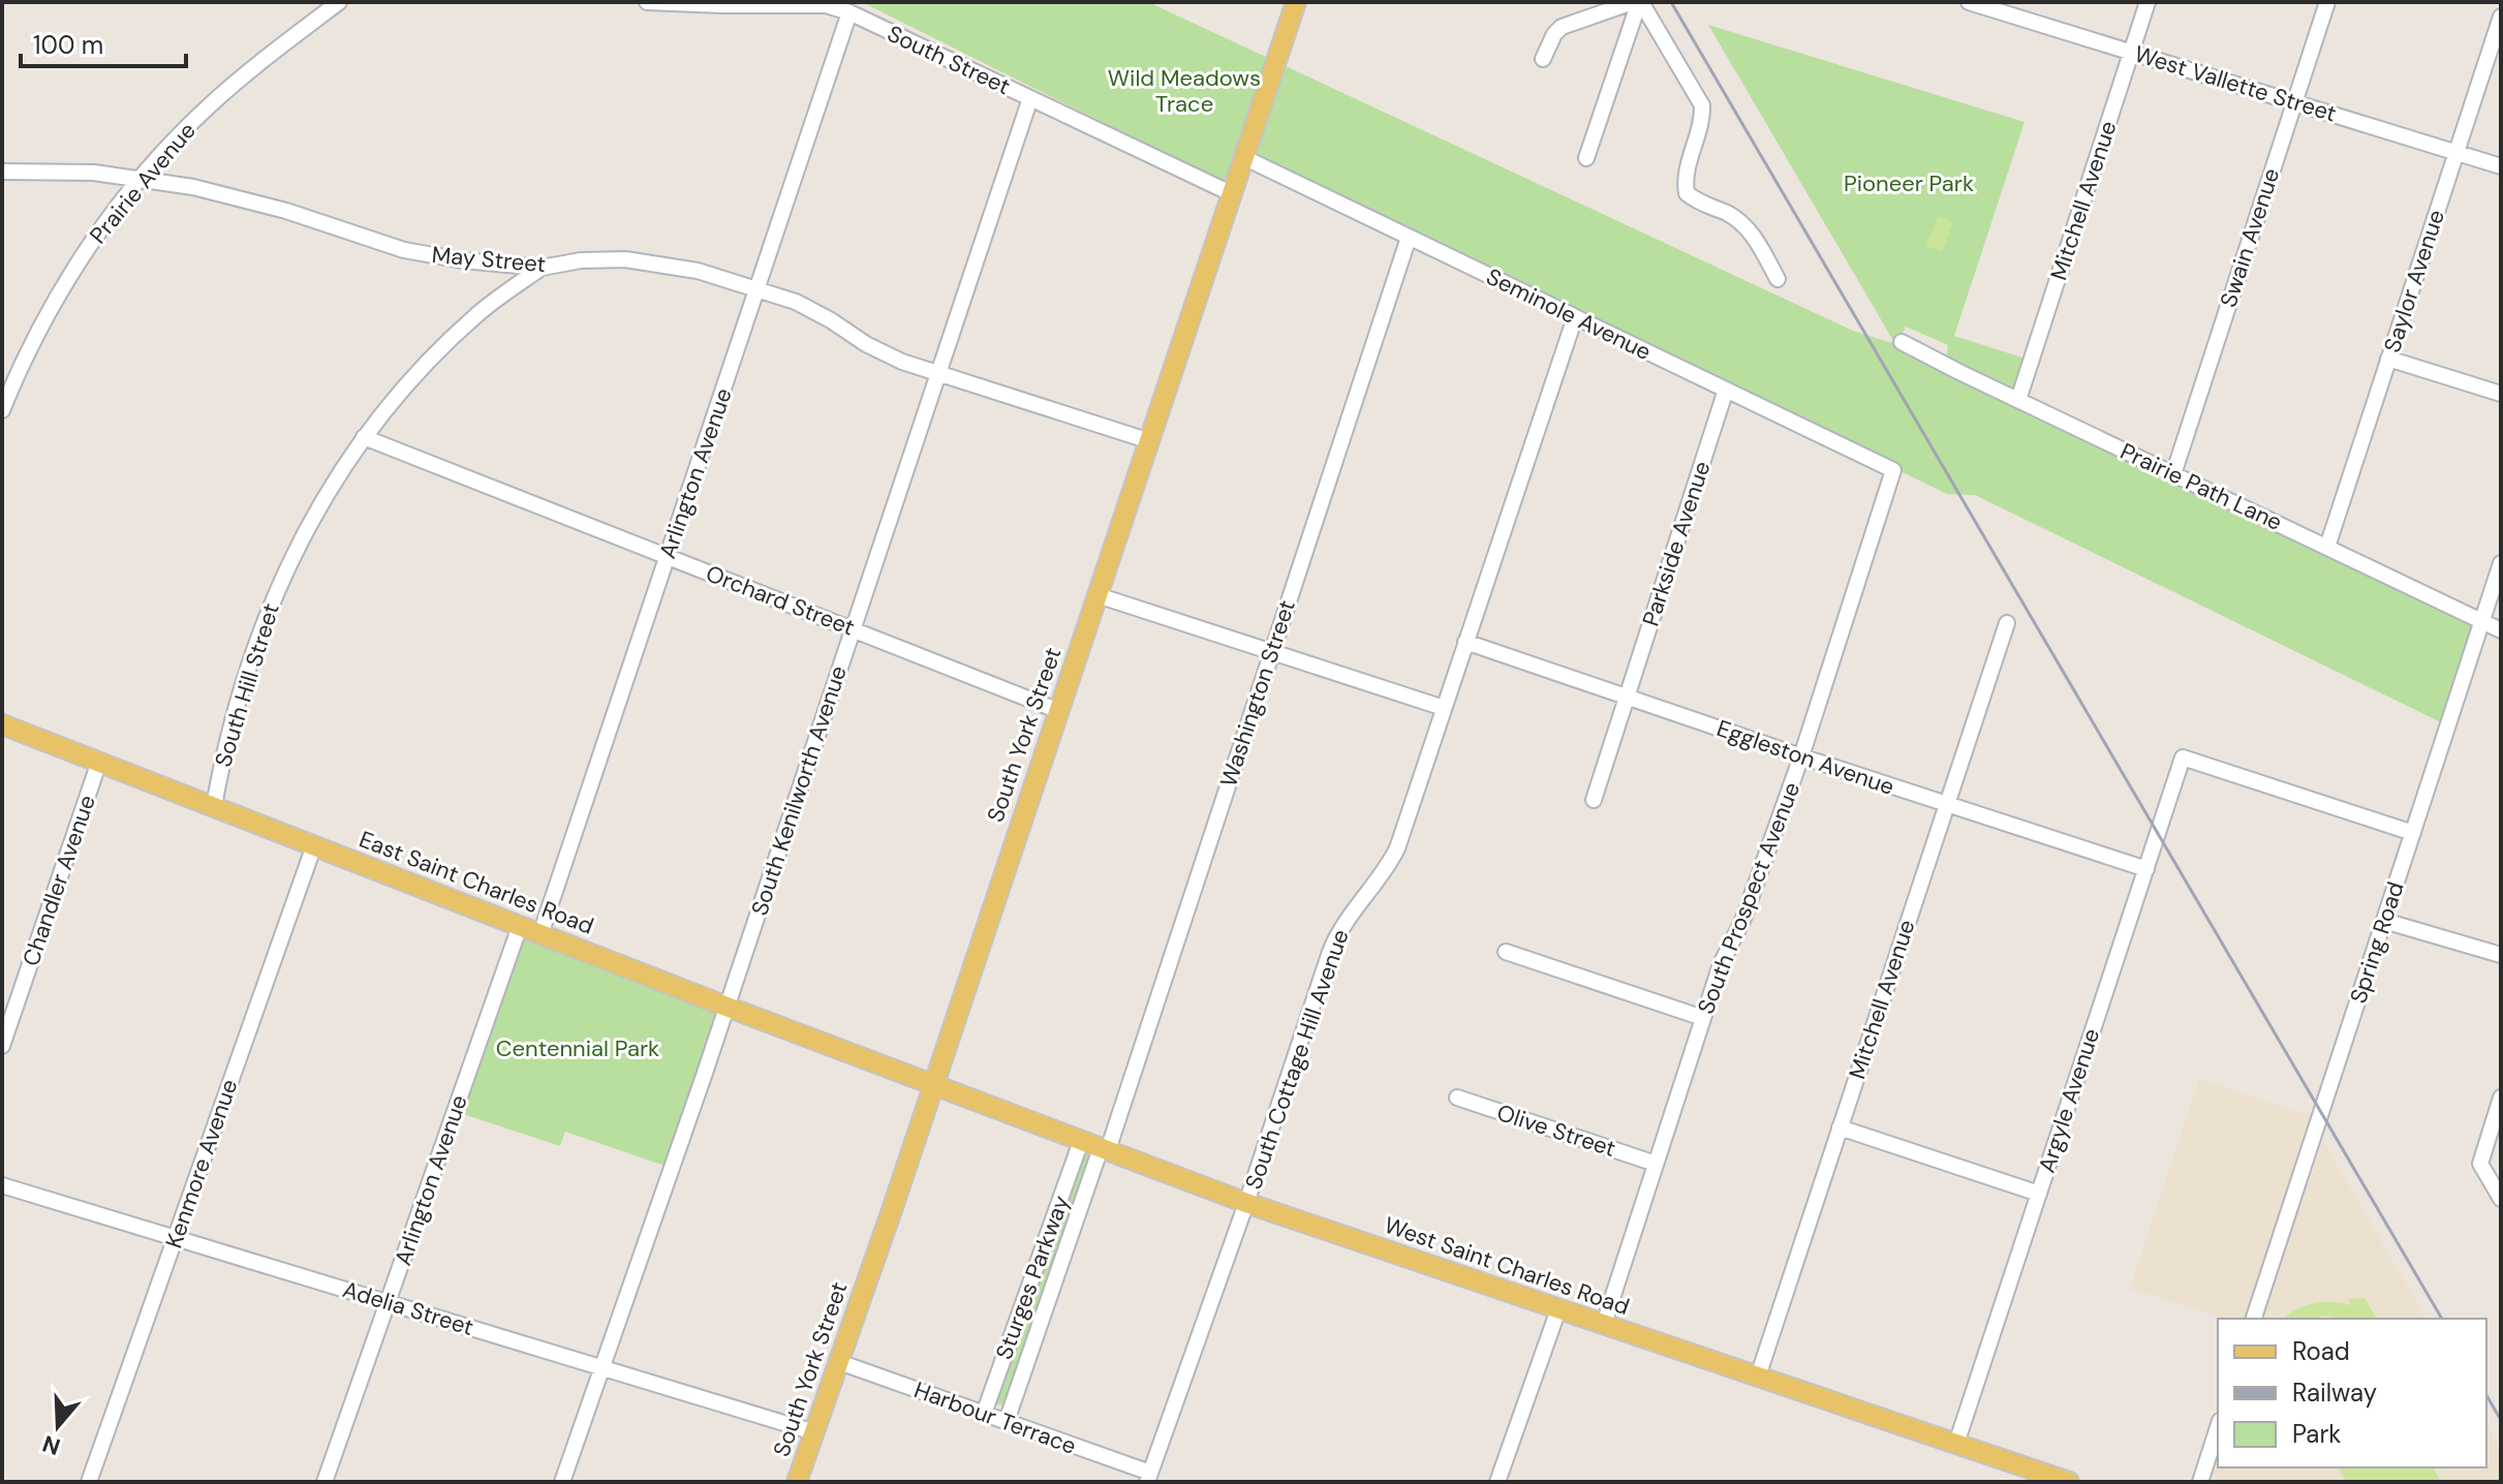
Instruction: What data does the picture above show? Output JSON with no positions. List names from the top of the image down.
{
  "streets": {
    "main road": ["South York Street", "East Saint Charles Road", "West Saint Charles Road"],
    "street": [
      "South Street",
      "West Vallette Street",
      "Prairie Avenue",
      "Mitchell Avenue",
      "Swain Avenue",
      "May Street",
      "Saylor Avenue",
      "Seminole Avenue",
      "Arlington Avenue",
      "Prairie Path Lane",
      "Parkside Avenue",
      "Orchard Street",
      "South Hill Street",
      "Washington Street",
      "Eggleston Avenue",
      "South Kenilworth Avenue",
      "Chandler Avenue",
      "South Prospect Avenue",
      "Spring Road",
      "South Cottage Hill Avenue",
      "Argyle Avenue",
      "Olive Street",
      "Kenmore Avenue",
      "Sturges Parkway",
      "Adelia Street",
      "Harbour Terrace"
    ]
  },
  "crossings": [
    ["South Street", "Arlington Avenue"],
    ["South Street", "South York Street"],
    ["South Street", "South Kenilworth Avenue"],
    ["West Vallette Street", "Mitchell Avenue"],
    ["West Vallette Street", "Swain Avenue"],
    ["West Vallette Street", "Saylor Avenue"],
    ["Prairie Avenue", "May Street"],
    ["Mitchell Avenue", "Prairie Path Lane"],
    ["Mitchell Avenue", "Eggleston Avenue"],
    ["Mitchell Avenue", "West Saint Charles Road"],
    ["Swain Avenue", "Prairie Path Lane"],
    ["May Street", "Arlington Avenue"],
    ["May Street", "South Hill Street"],
    ["May Street", "South York Street"],
    ["May Street", "South Kenilworth Avenue"],
    ["Saylor Avenue", "Prairie Path Lane"],
    ["Seminole Avenue", "Parkside Avenue"],
    ["Seminole Avenue", "Washington Street"],
    ["Seminole Avenue", "South York Street"],
    ["Seminole Avenue", "South Prospect Avenue"],
    ["Seminole Avenue", "South Cottage Hill Avenue"],
    ["Arlington Avenue", "Orchard Street"],
    ["Arlington Avenue", "East Saint Charles Road"],
    ["Arlington Avenue", "Adelia Street"],
    ["Prairie Path Lane", "Spring Road"],
    ["Parkside Avenue", "Eggleston Avenue"],
    ["Orchard Street", "South Hill Street"],
    ["Orchard Street", "South York Street"],
    ["Orchard Street", "South Kenilworth Avenue"],
    ["South Hill Street", "East Saint Charles Road"],
    ["Washington Street", "West Saint Charles Road"],
    ["Washington Street", "Sturges Parkway"],
    ["South York Street", "East Saint Charles Road"],
    ["South York Street", "West Saint Charles Road"],
    ["South York Street", "Adelia Street"],
    ["South York Street", "Harbour Terrace"],
    ["Eggleston Avenue", "South Prospect Avenue"],
    ["Eggleston Avenue", "South Cottage Hill Avenue"],
    ["Eggleston Avenue", "Argyle Avenue"],
    ["South Kenilworth Avenue", "East Saint Charles Road"],
    ["South Kenilworth Avenue", "Adelia Street"],
    ["Chandler Avenue", "East Saint Charles Road"],
    ["East Saint Charles Road", "Kenmore Avenue"],
    ["East Saint Charles Road", "West Saint Charles Road"],
    ["South Prospect Avenue", "Olive Street"],
    ["South Prospect Avenue", "West Saint Charles Road"],
    ["Spring Road", "Argyle Avenue"],
    ["South Cottage Hill Avenue", "West Saint Charles Road"],
    ["South Cottage Hill Avenue", "Harbour Terrace"],
    ["Argyle Avenue", "West Saint Charles Road"],
    ["Kenmore Avenue", "Adelia Street"],
    ["West Saint Charles Road", "Sturges Parkway"],
    ["Sturges Parkway", "Harbour Terrace"]
  ],
  "parks": ["Wild Meadows Trace", "Pioneer Park", "Centennial Park"],
  "legend": ["Road", "Railway", "Park"],
  "scale_bar": "100 m",
  "north": "bottom"
}
